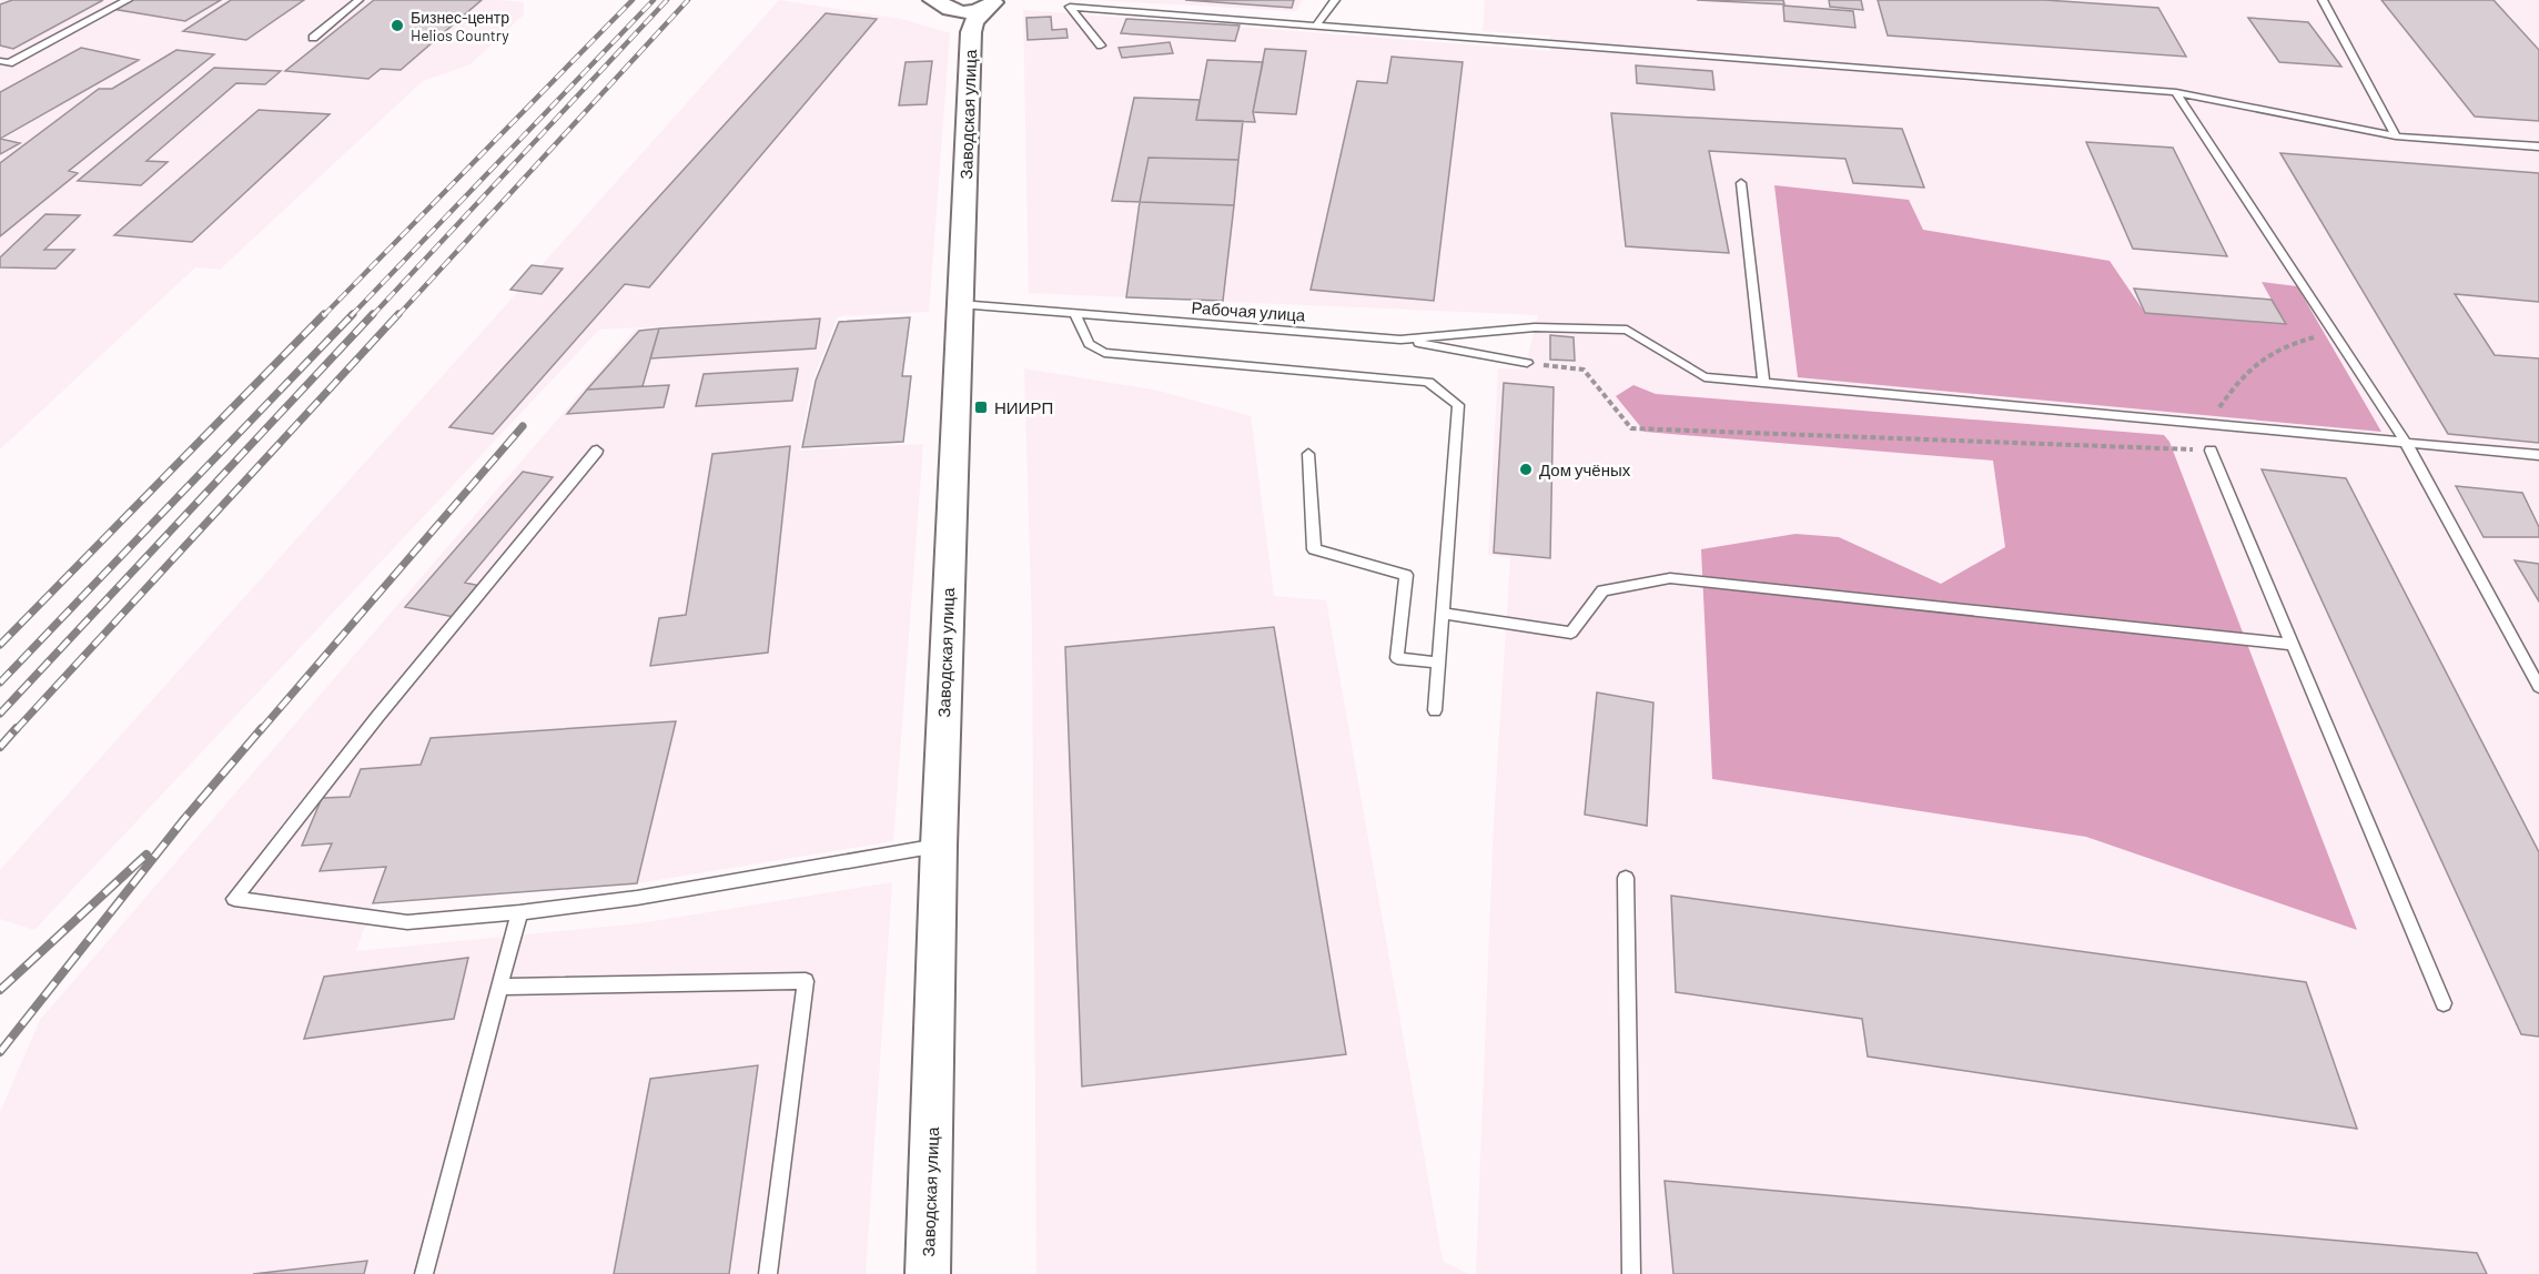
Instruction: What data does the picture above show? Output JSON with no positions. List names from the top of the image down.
{
  "streets": {
    "street": ["Заводская улица"],
    "lane": ["Рабочая улица"]
  },
  "crossings": [
    ["Заводская улица", "Рабочая улица"]
  ],
  "places": {
    "other": ["Бизнес-центр Helios Country", "Дом учёных"],
    "transit": ["НИИРП"]
  }
}
